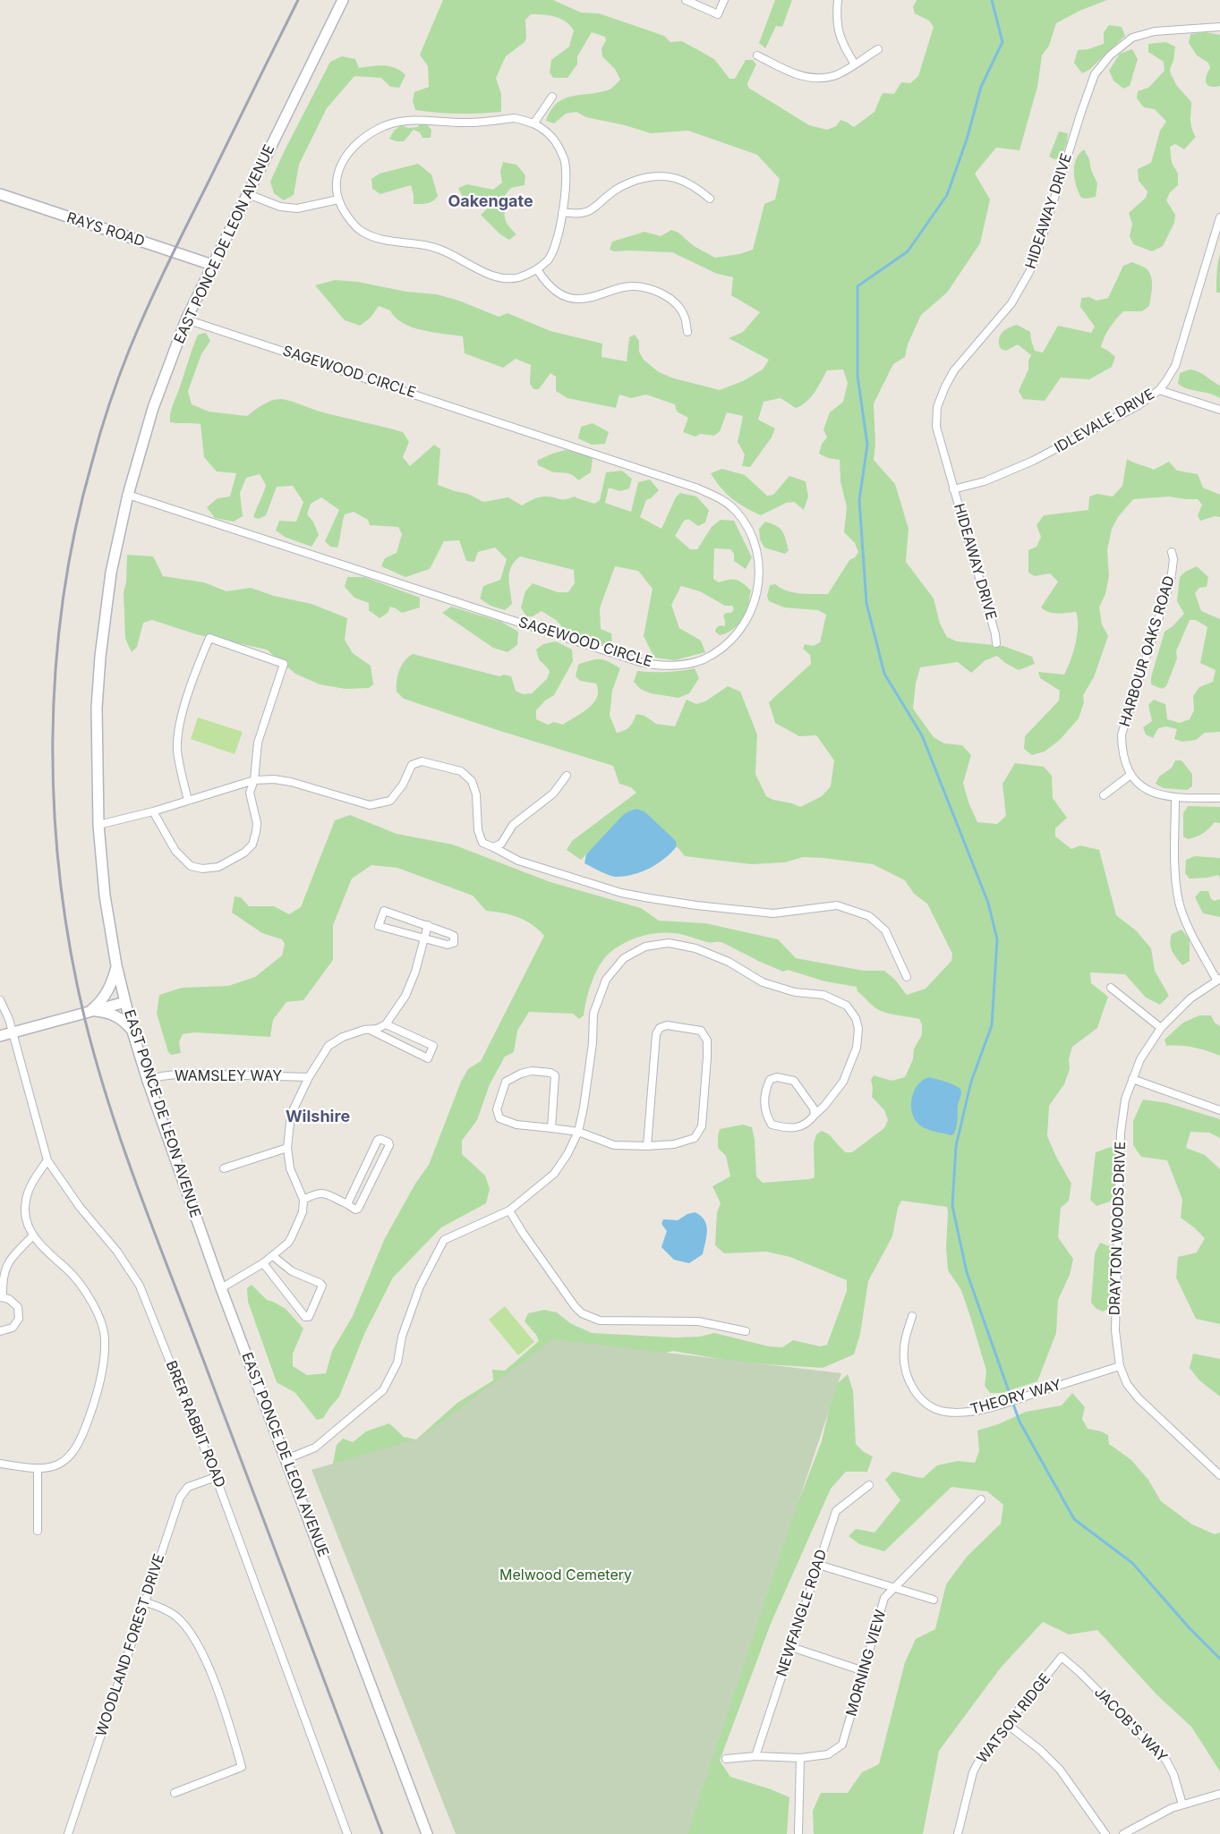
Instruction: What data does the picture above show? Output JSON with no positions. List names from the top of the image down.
{
  "streets": {
    "main road": ["RAYS ROAD", "EAST PONCE DE LEON AVENUE"],
    "street": [
      "HIDEAWAY DRIVE",
      "SAGEWOOD CIRCLE",
      "IDLEVALE DRIVE",
      "HARBOUR OAKS ROAD",
      "WAMSLEY WAY",
      "DRAYTON WOODS DRIVE",
      "THEORY WAY",
      "BRER RABBIT ROAD",
      "NEWFANGLE ROAD",
      "WOODLAND FOREST DRIVE",
      "MORNING VIEW",
      "WATSON RIDGE",
      "JACOB'S WAY"
    ]
  },
  "crossings": [
    ["HIDEAWAY DRIVE", "IDLEVALE DRIVE"],
    ["RAYS ROAD", "EAST PONCE DE LEON AVENUE"],
    ["EAST PONCE DE LEON AVENUE", "SAGEWOOD CIRCLE"],
    ["EAST PONCE DE LEON AVENUE", "WAMSLEY WAY"],
    ["DRAYTON WOODS DRIVE", "THEORY WAY"],
    ["BRER RABBIT ROAD", "WOODLAND FOREST DRIVE"],
    ["NEWFANGLE ROAD", "MORNING VIEW"],
    ["WATSON RIDGE", "JACOB'S WAY"]
  ],
  "districts": ["Oakengate", "Wilshire"],
  "parks": ["Melwood Cemetery"]
}
